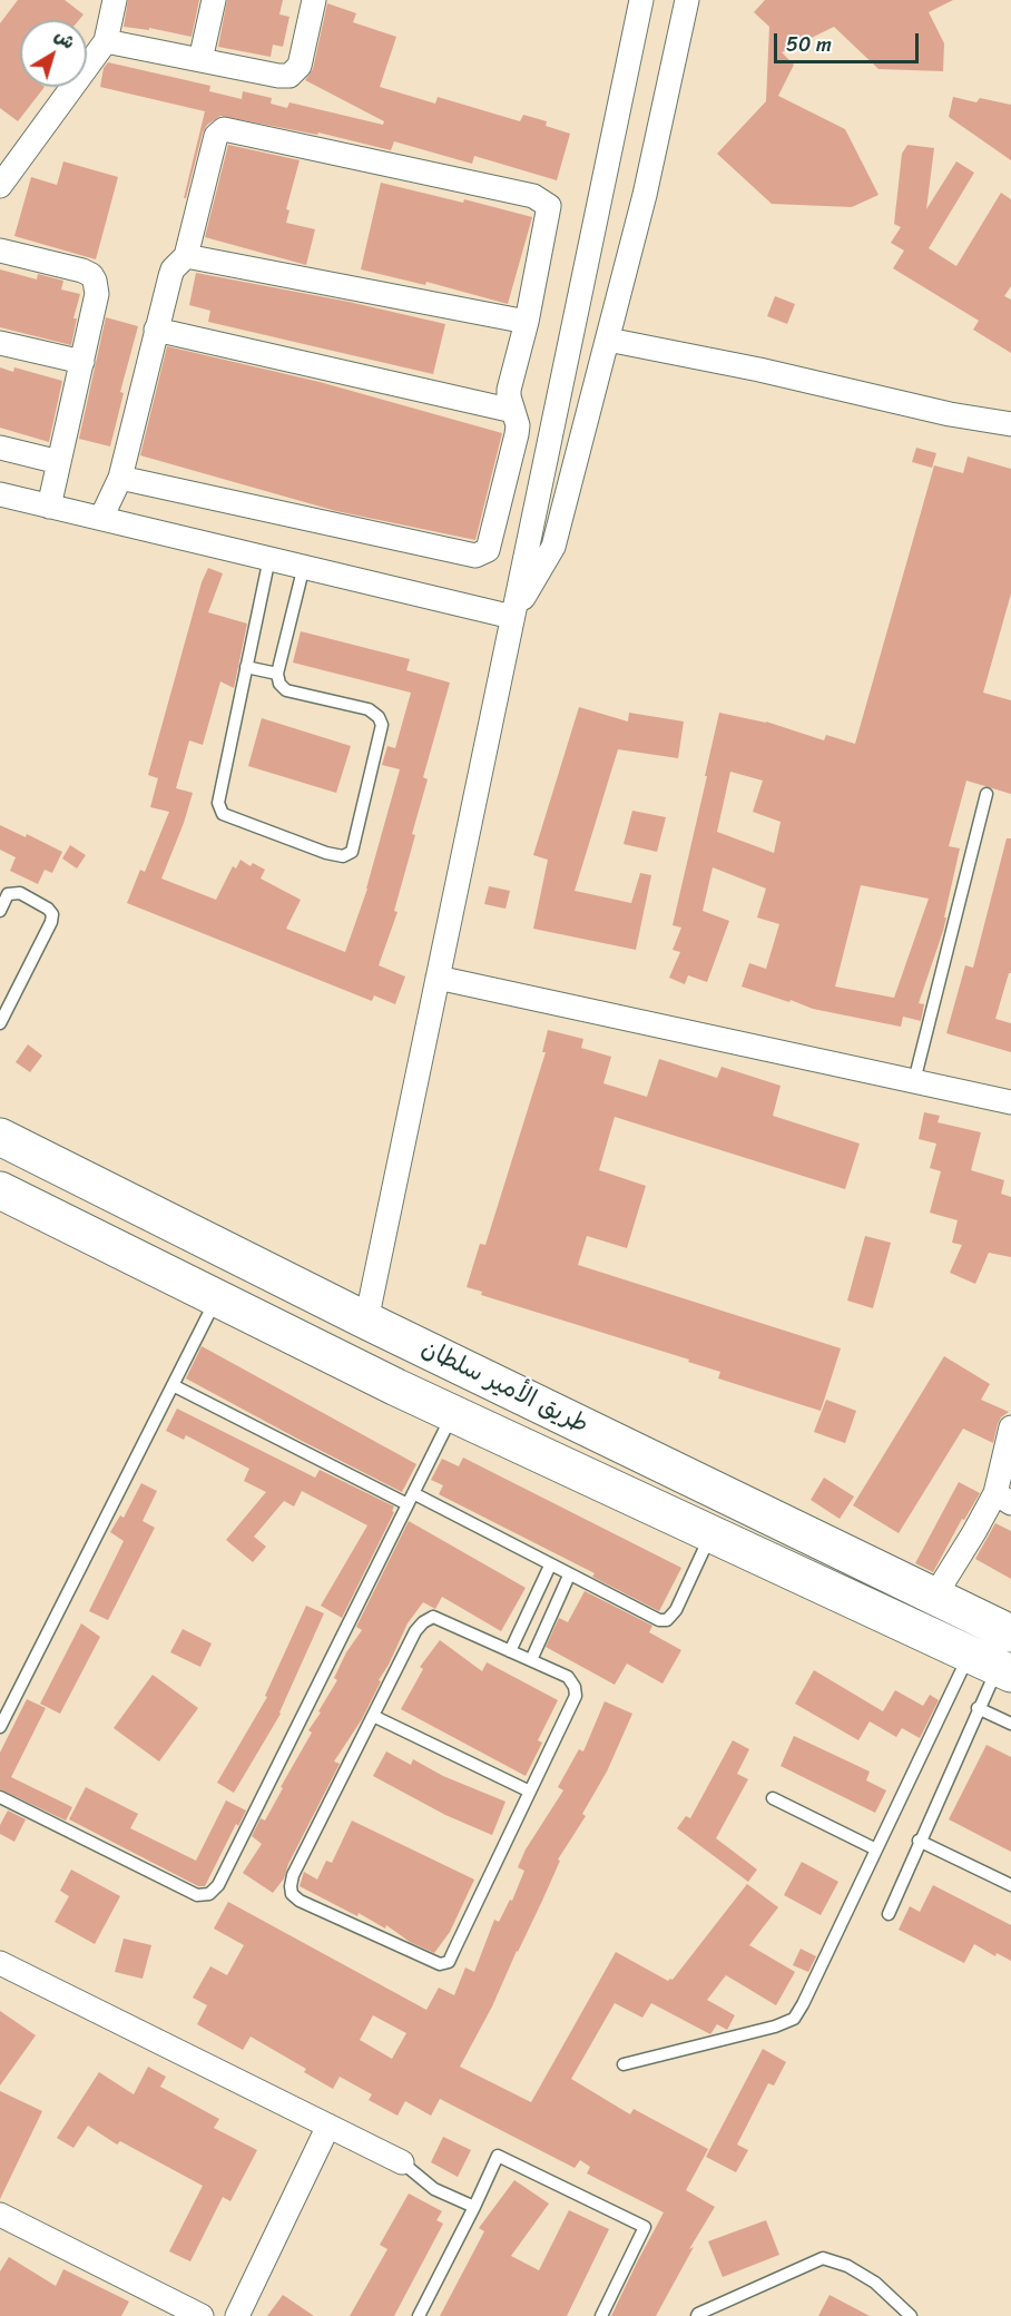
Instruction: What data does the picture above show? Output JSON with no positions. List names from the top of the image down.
{
  "streets": {
    "main road": ["طريق الأمير سلطان"]
  },
  "scale_bar": "50 m",
  "north": "top right"
}
